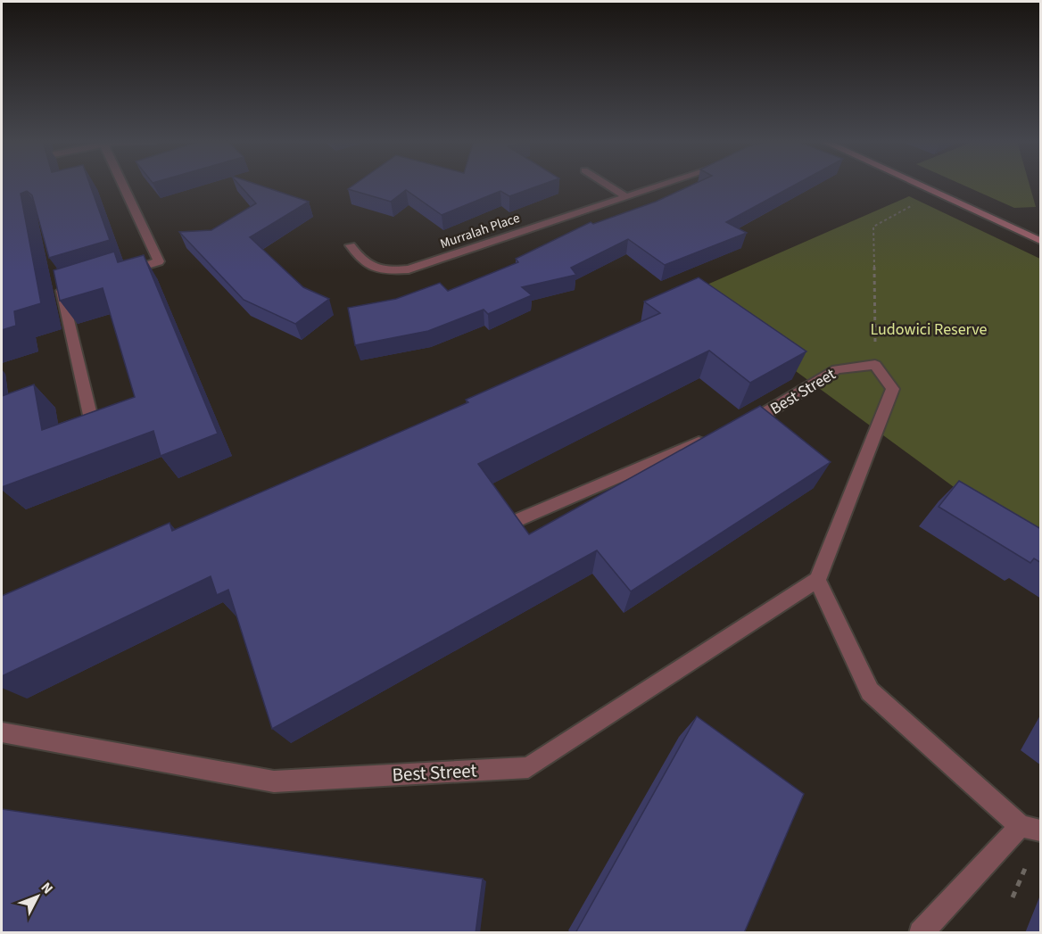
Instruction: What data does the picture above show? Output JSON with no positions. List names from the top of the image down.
{
  "streets": {
    "street": ["Murralah Place", "Best Street"]
  },
  "parks": ["Ludowici Reserve"],
  "north": "top right"
}
